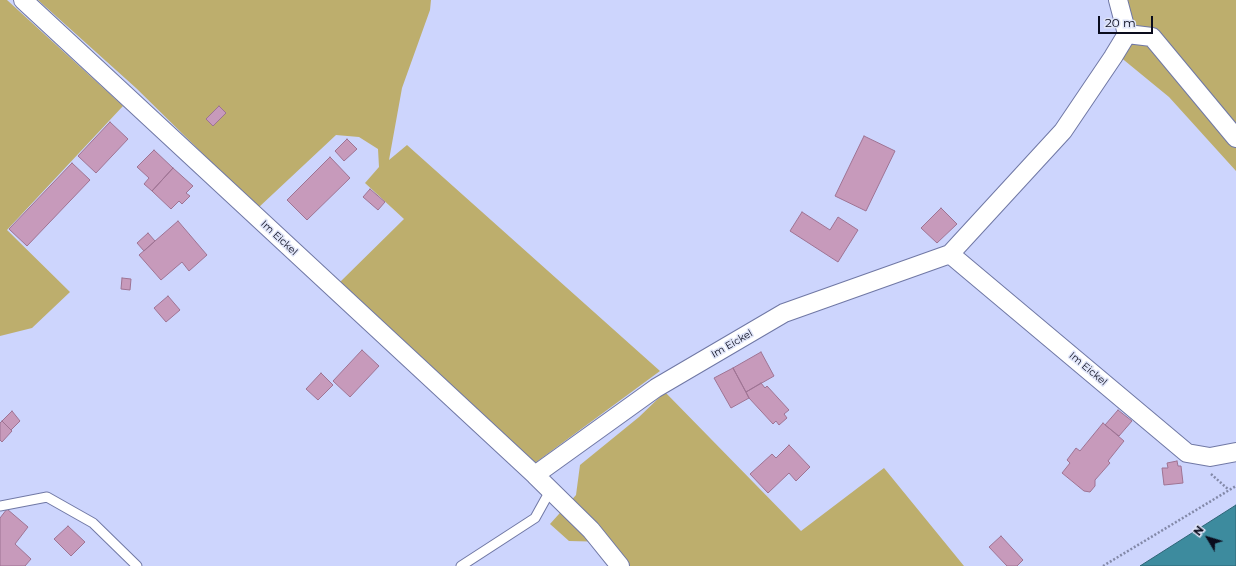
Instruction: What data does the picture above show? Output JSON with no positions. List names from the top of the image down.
{
  "streets": {
    "street": ["Im Eickel"]
  },
  "scale_bar": "20 m",
  "north": "top left"
}
